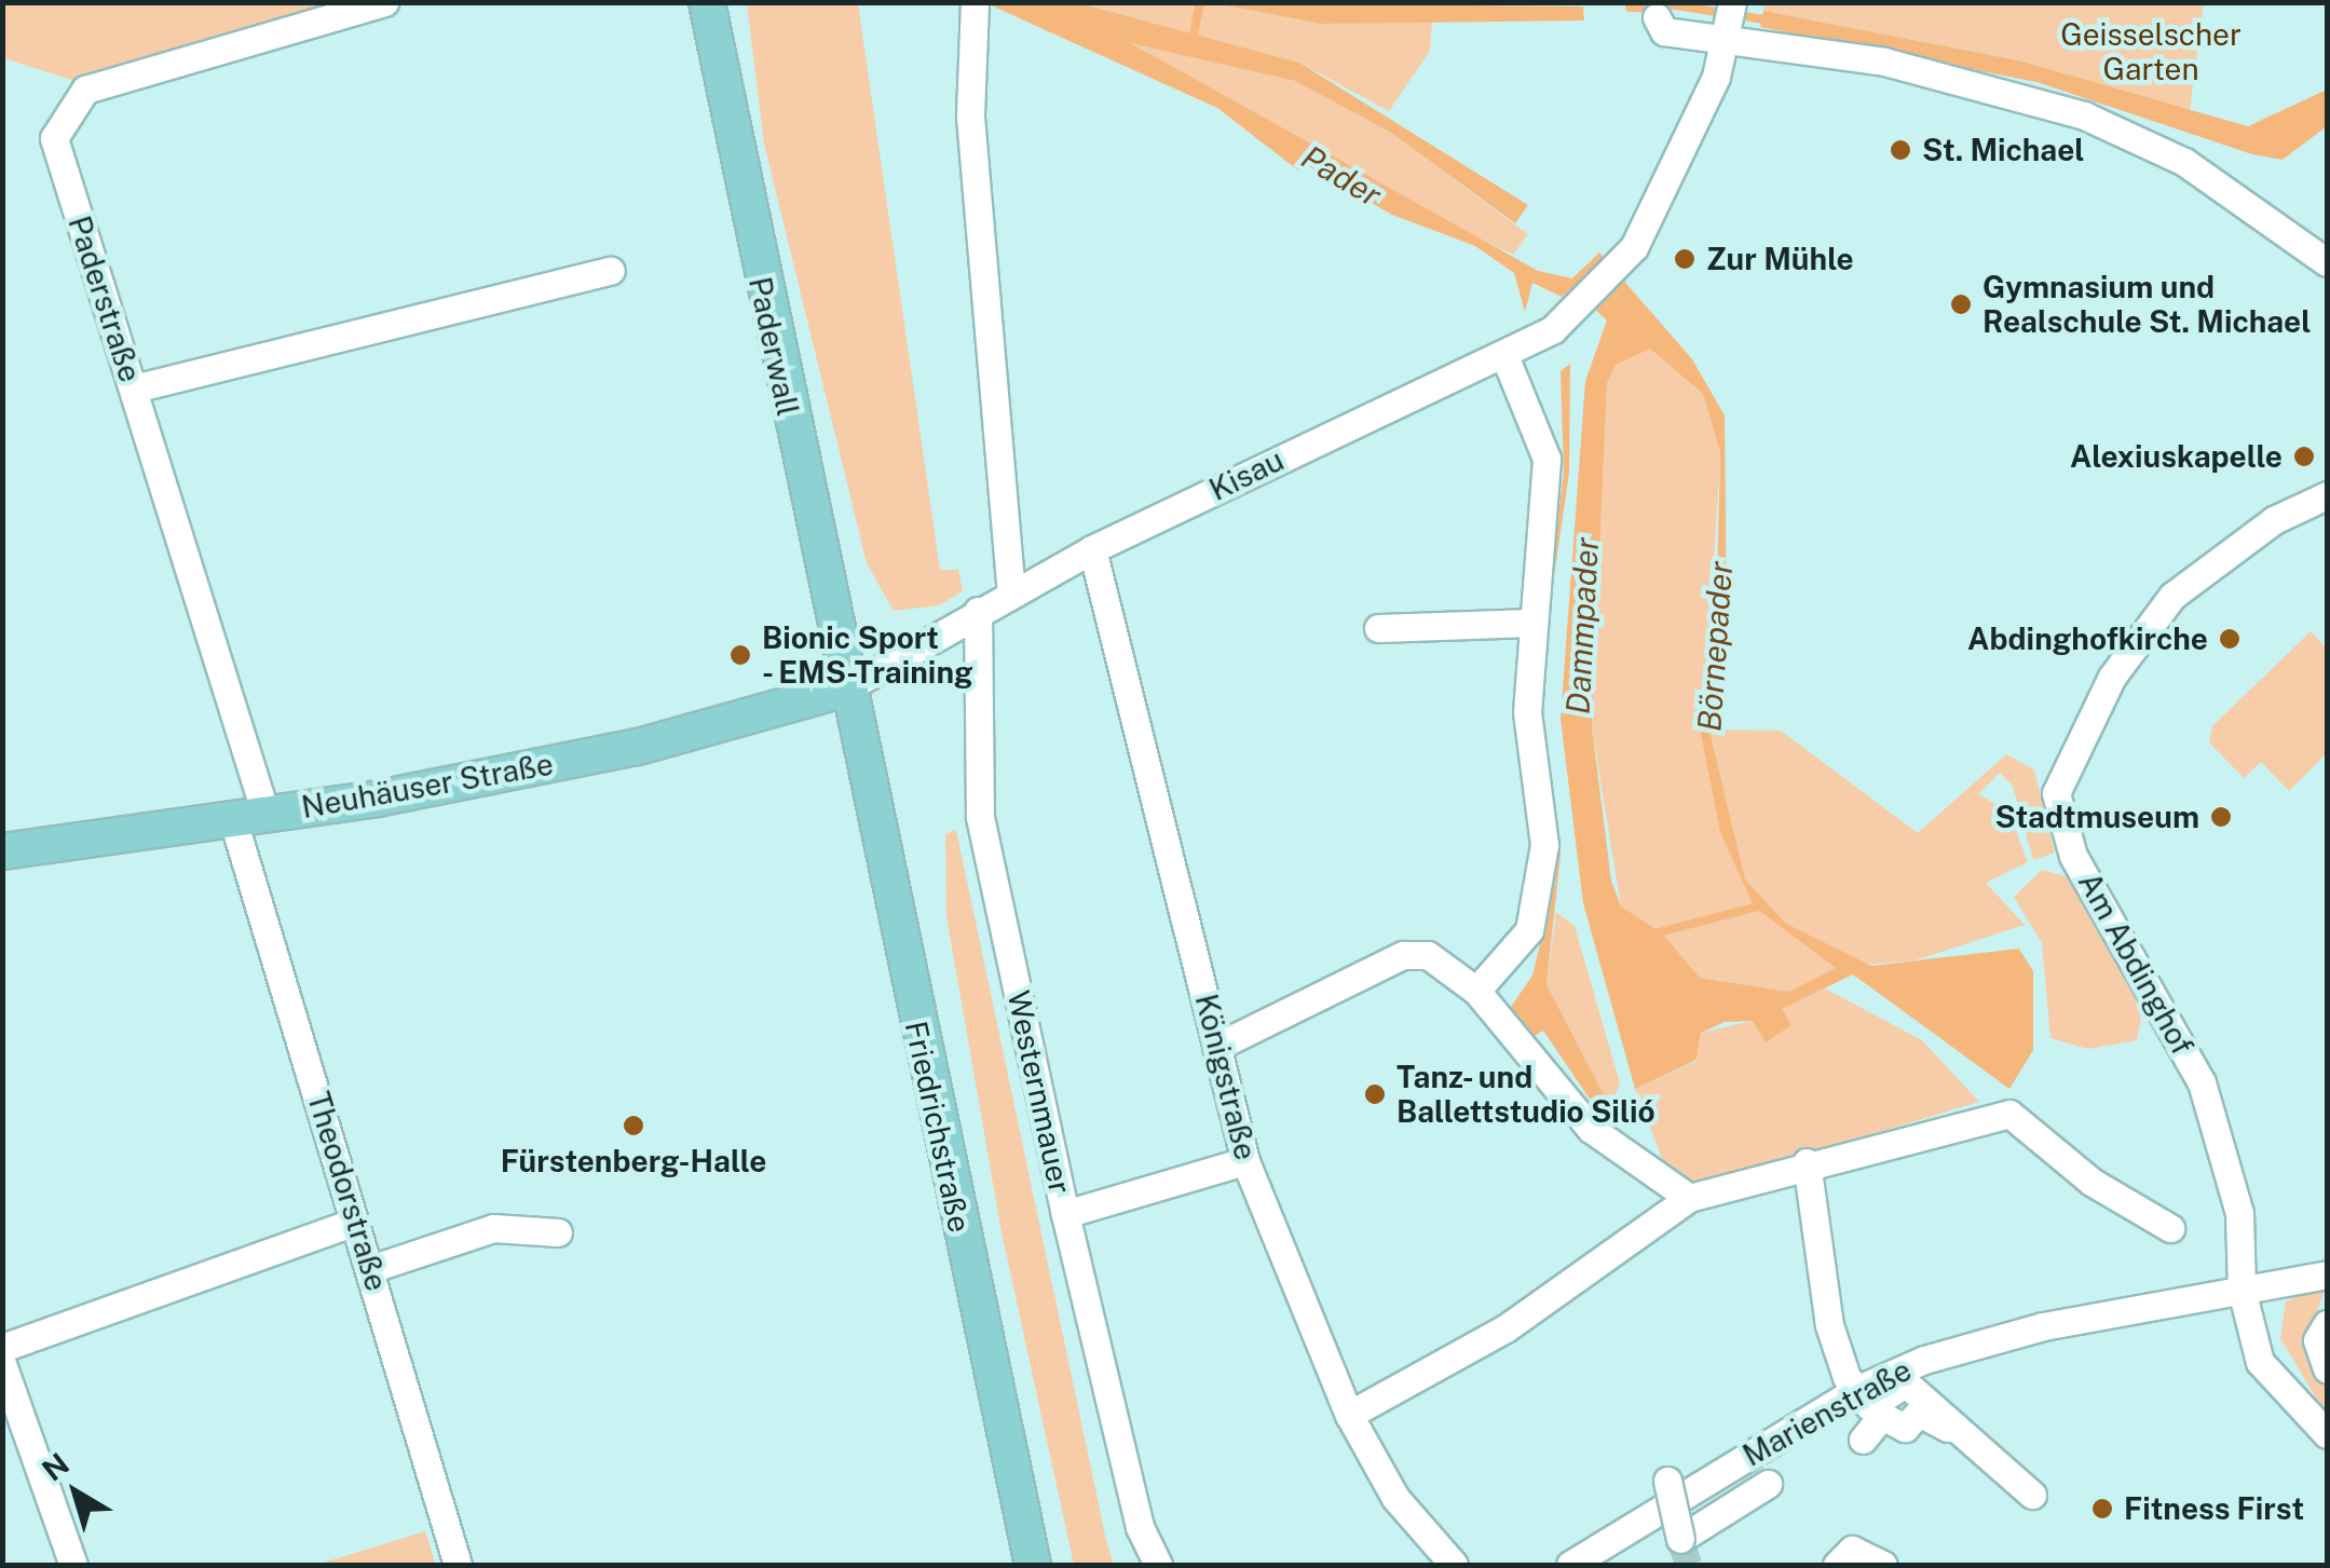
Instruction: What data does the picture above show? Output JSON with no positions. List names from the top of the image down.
{
  "streets": {
    "main road": ["Paderwall", "Neuhäuser Straße", "Friedrichstraße"],
    "street": [
      "Paderstraße",
      "Kisau",
      "Am Abdinghof",
      "Königstraße",
      "Westernmauer",
      "Theodorstraße",
      "Marienstraße"
    ]
  },
  "crossings": [
    ["Paderstraße", "Neuhäuser Straße"],
    ["Paderstraße", "Theodorstraße"],
    ["Paderwall", "Kisau"],
    ["Paderwall", "Neuhäuser Straße"],
    ["Paderwall", "Friedrichstraße"],
    ["Kisau", "Neuhäuser Straße"],
    ["Kisau", "Königstraße"],
    ["Kisau", "Westernmauer"],
    ["Kisau", "Friedrichstraße"],
    ["Neuhäuser Straße", "Friedrichstraße"],
    ["Neuhäuser Straße", "Theodorstraße"],
    ["Am Abdinghof", "Marienstraße"]
  ],
  "water": ["Pader", "Dammpader", "Börnepader"],
  "parks": ["Geisselscher Garten"],
  "places": [
    "St. Michael",
    "Zur Mühle",
    "Gymnasium und Realschule St. Michael",
    "Alexiuskapelle",
    "Abdinghofkirche",
    "Bionic Sport - EMS-Training",
    "Stadtmuseum",
    "Tanz- und Ballettstudio Silió",
    "Fürstenberg-Halle",
    "Fitness First"
  ],
  "north": "top left"
}
